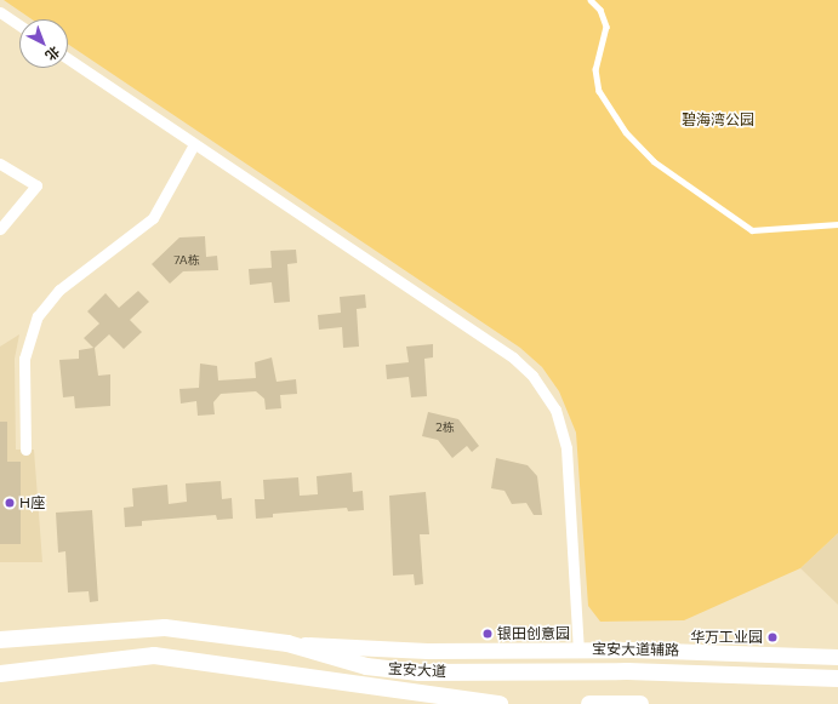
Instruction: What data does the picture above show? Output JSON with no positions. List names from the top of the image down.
{
  "streets": {
    "main road": ["宝安大道辅路", "宝安大道"]
  },
  "crossings": [
    ["宝安大道辅路", "宝安大道"]
  ],
  "parks": ["碧海湾公园"],
  "places": ["H座", "银田创意园", "华万工业园"],
  "house_numbers": ["7A栋", "2栋"],
  "north": "bottom right"
}
